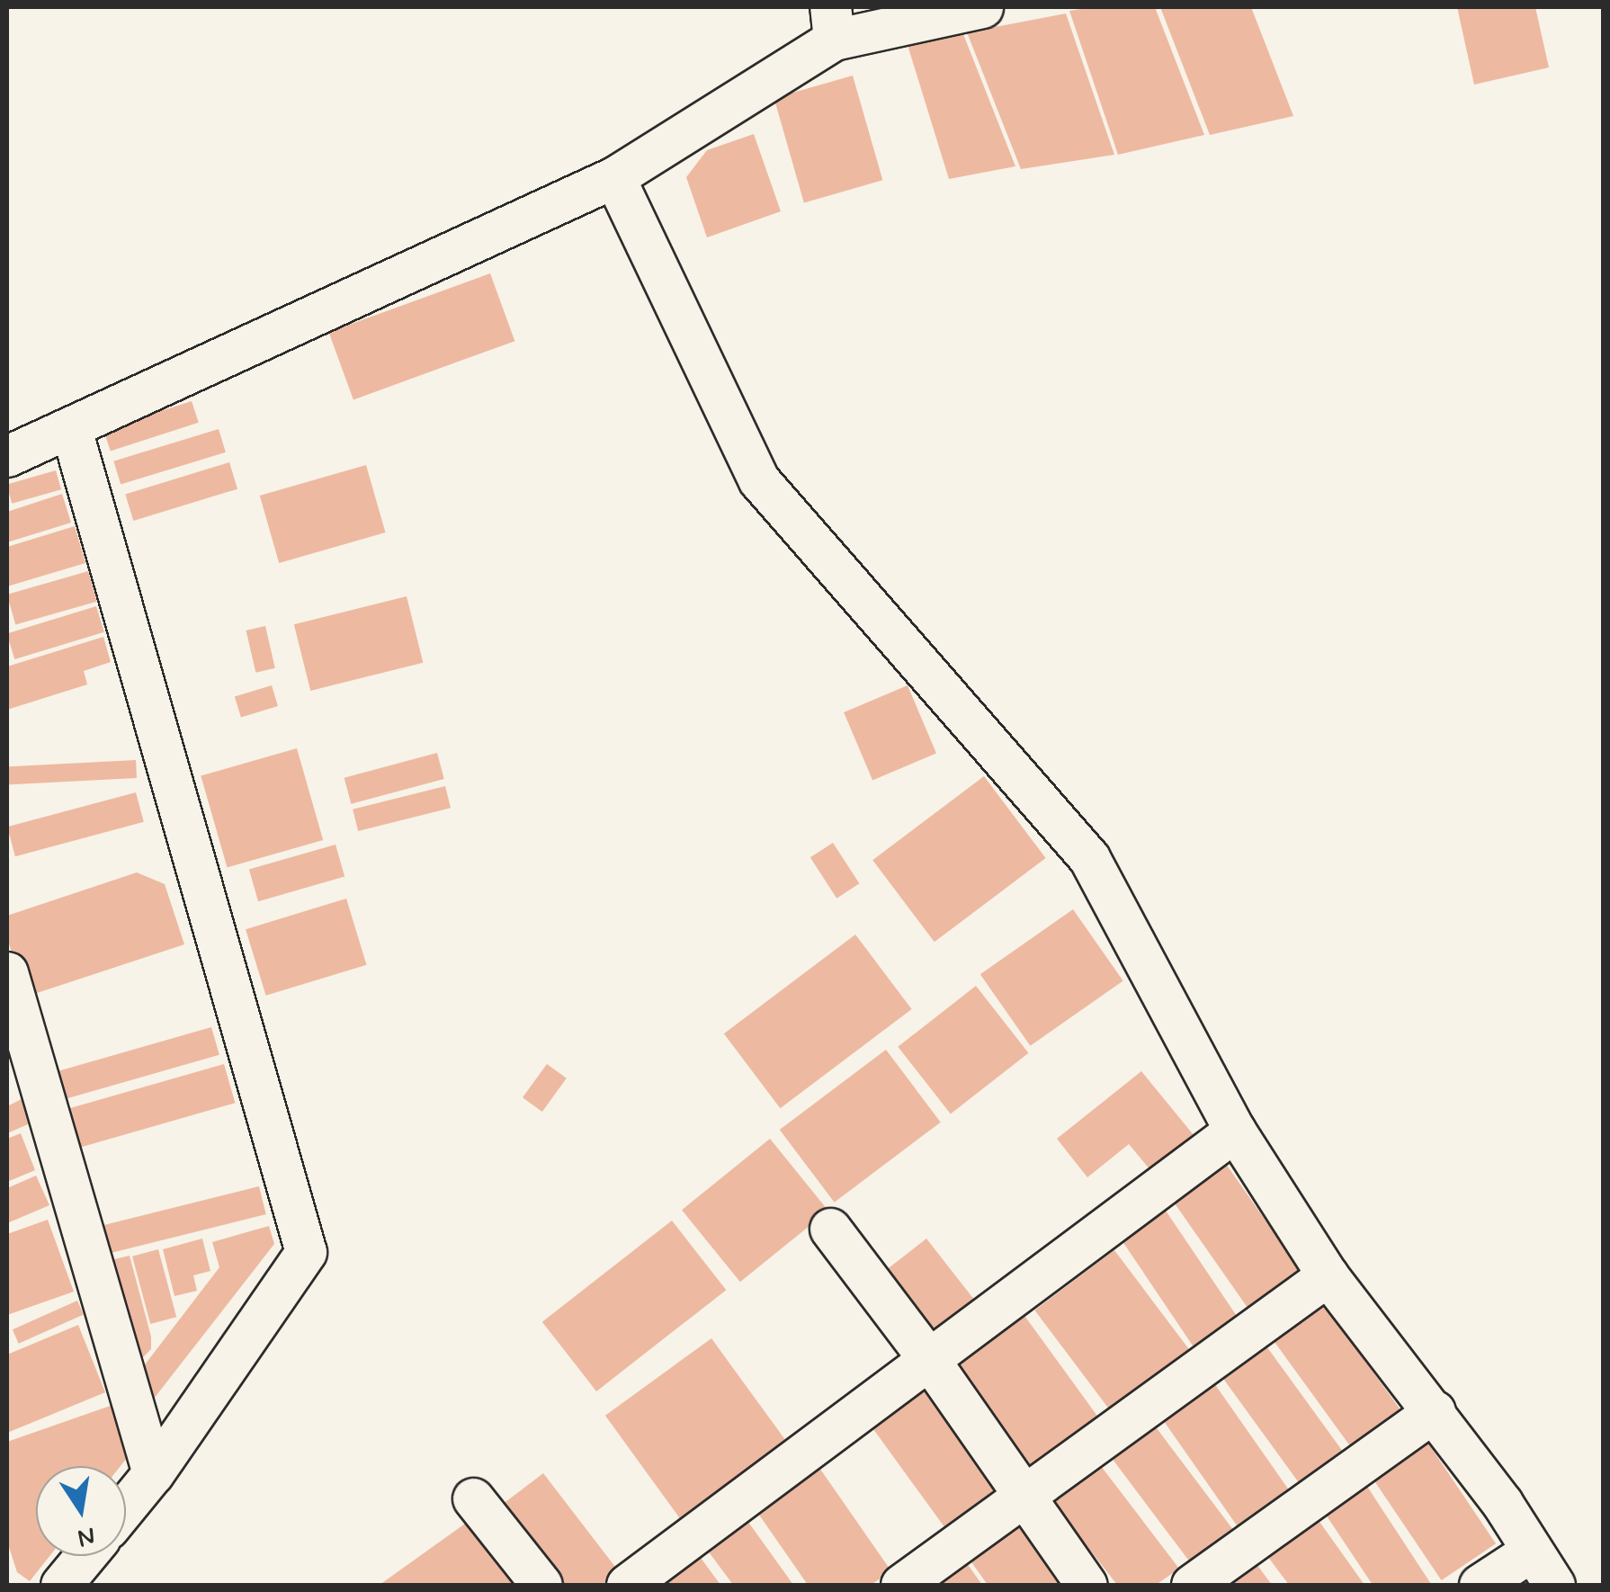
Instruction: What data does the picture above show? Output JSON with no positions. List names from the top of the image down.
{
  "north": "bottom"
}
